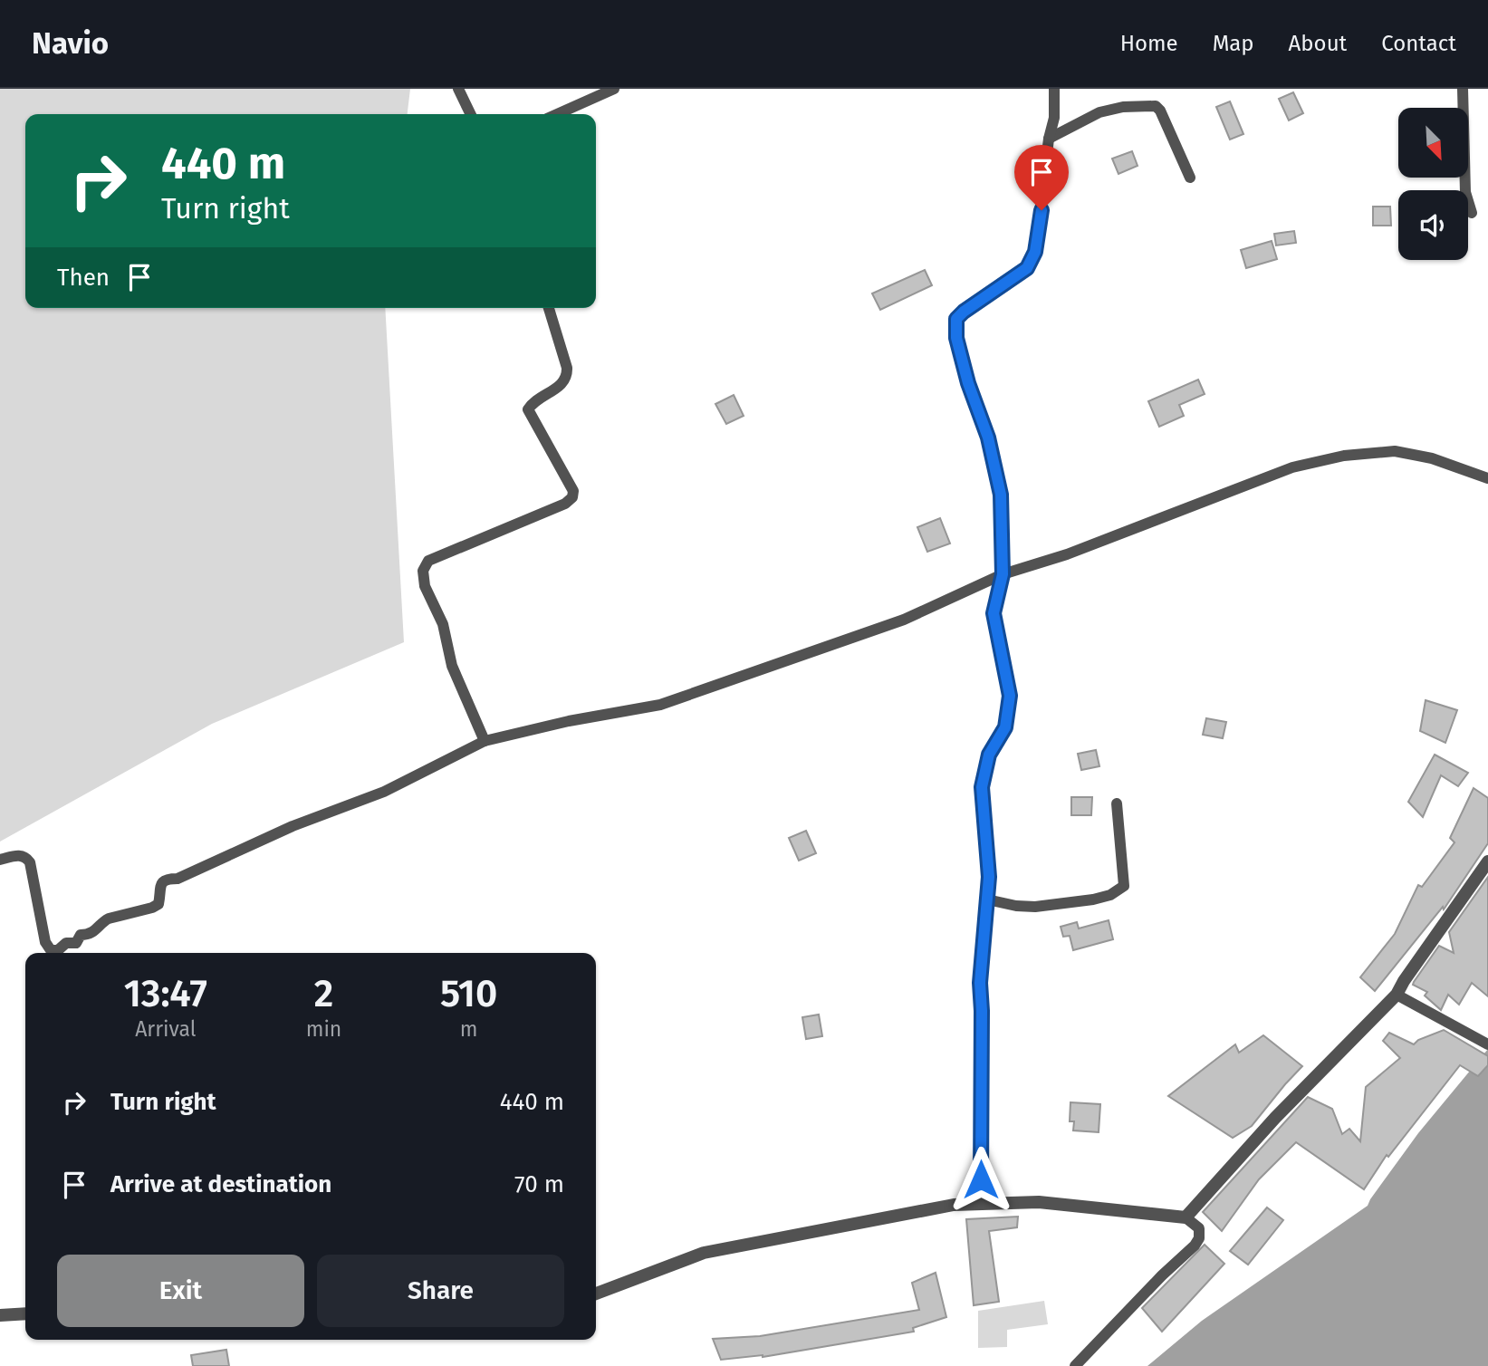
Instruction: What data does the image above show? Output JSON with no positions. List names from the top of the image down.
{
  "north": "bottom right",
  "page": {
    "header": "Navio",
    "nav": [
      "Home",
      "Map",
      "About",
      "Contact"
    ],
    "turn": ["440 m", "Turn right"],
    "then": "Then",
    "eta": [
      "13:47",
      "Arrival",
      "2",
      "min",
      "510",
      "m"
    ],
    "list": [
      {
        "name": "Turn right",
        "value": "440 m"
      },
      {
        "name": "Arrive at destination",
        "value": "70 m"
      }
    ],
    "buttons": ["Exit", "Share"]
  }
}
